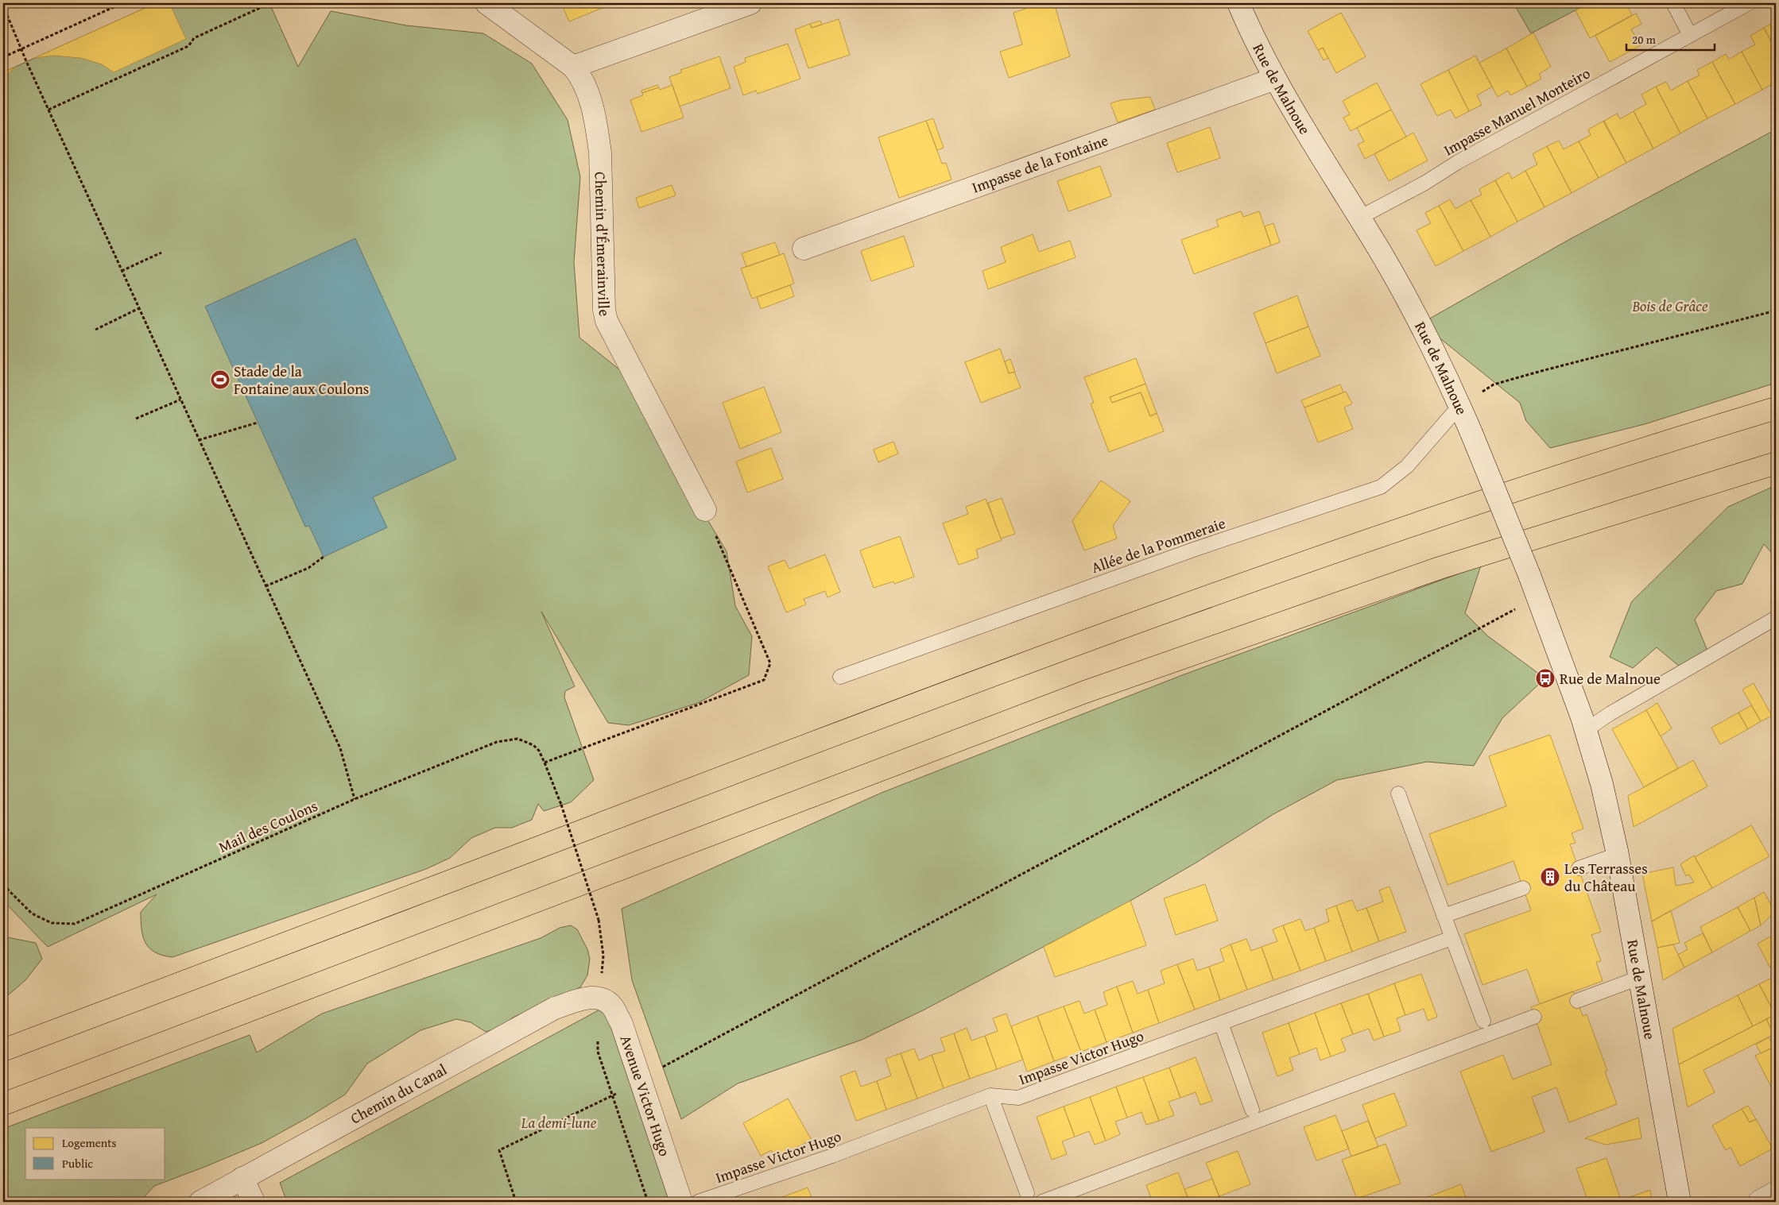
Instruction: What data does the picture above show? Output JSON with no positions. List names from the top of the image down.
{
  "streets": {
    "street": [
      "Rue de Malnoue",
      "Impasse de la Fontaine",
      "Chemin d'Émerainville",
      "Chemin du Canal",
      "Avenue Victor Hugo"
    ],
    "lane": ["Impasse Manuel Monteiro", "Allée de la Pommeraie", "Impasse Victor Hugo"],
    "path": ["Mail des Coulons"]
  },
  "crossings": [
    ["Rue de Malnoue", "Impasse Manuel Monteiro"],
    ["Rue de Malnoue", "Impasse de la Fontaine"],
    ["Rue de Malnoue", "Allée de la Pommeraie"],
    ["Mail des Coulons", "Chemin du Canal"],
    ["Mail des Coulons", "Avenue Victor Hugo"],
    ["Chemin du Canal", "Avenue Victor Hugo"]
  ],
  "parks": ["Bois de Grâce", "La demi-lune"],
  "places": {
    "sports": ["Stade de la Fontaine aux Coulons"],
    "bus stop": ["Rue de Malnoue"],
    "building": ["Les Terrasses du Château"]
  },
  "legend": ["Logements", "Public"],
  "scale_bar": "20 m"
}
